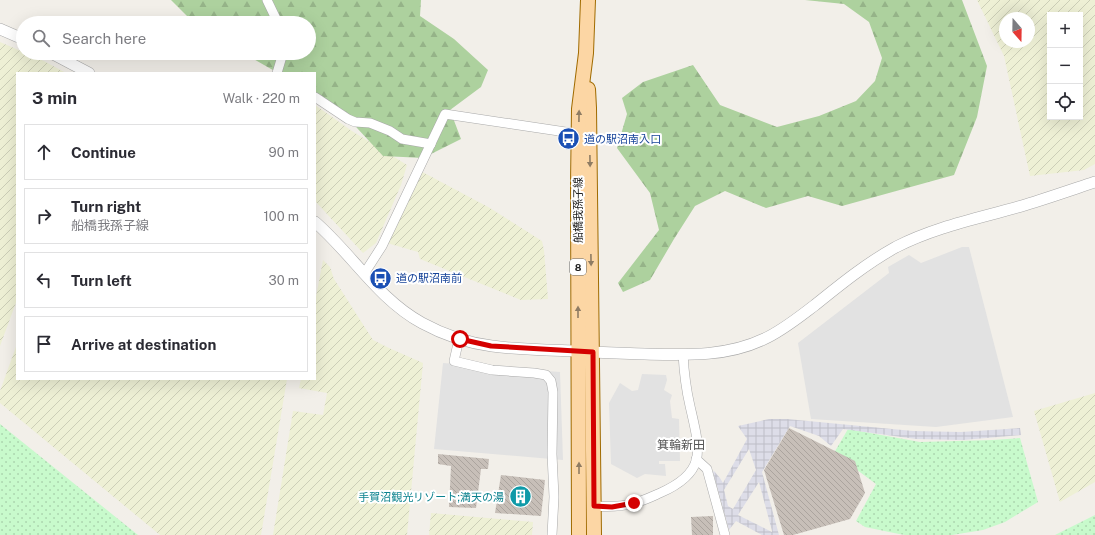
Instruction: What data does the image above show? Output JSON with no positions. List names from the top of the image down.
{
  "streets": {
    "main road": ["船橋我孫子線", "8"]
  },
  "districts": ["箕輪新田"],
  "places": {
    "bus stop": ["道の駅沼南入口", "道の駅沼南前"],
    "building": ["手賀沼観光リゾート;満天の湯"]
  },
  "north": "bottom",
  "page": {
    "map_buttons": ["+", "−"],
    "search": "Search here",
    "heading": ["3 min", "Walk · 220 m"],
    "list": [
      ["Continue", "90 m"],
      ["Turn right", "船橋我孫子線", "100 m"],
      ["Turn left", "30 m"],
      "Arrive at destination"
    ]
  }
}
